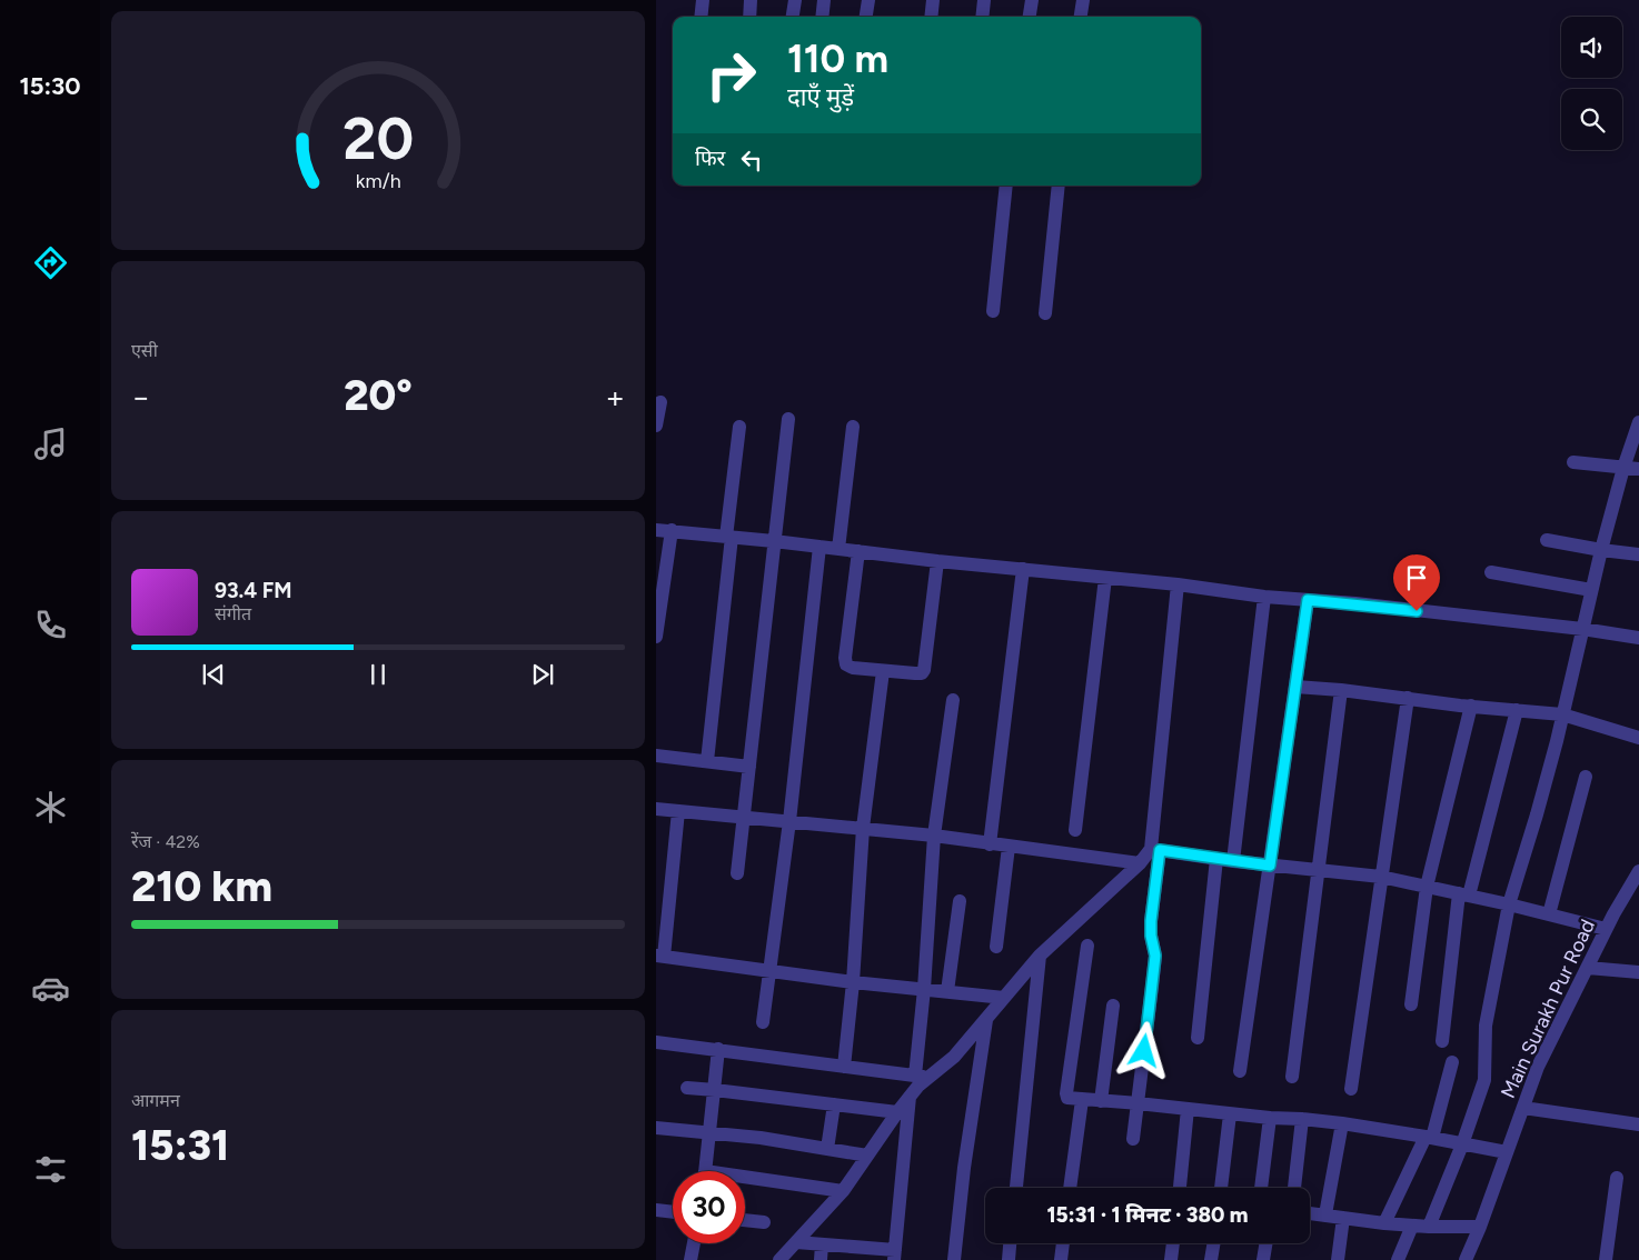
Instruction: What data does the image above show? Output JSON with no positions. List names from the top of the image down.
{
  "streets": {
    "street": ["Main Surakh Pur Road"]
  },
  "page": {
    "tabs": "15:30",
    "turn": ["110 m", "दाएँ मुड़ें"],
    "then": "फिर",
    "tile": [
      "एसी",
      ["रेंज · 42%", "210 km"],
      ["आगमन", "15:31"]
    ],
    "heat": ["−", "20°", "+"],
    "song": ["93.4 FM", "संगीत"],
    "limit": "30",
    "trip": "15:31 · 1 मिनट · 380 m",
    "gauge": ["20", "km/h"]
  }
}
